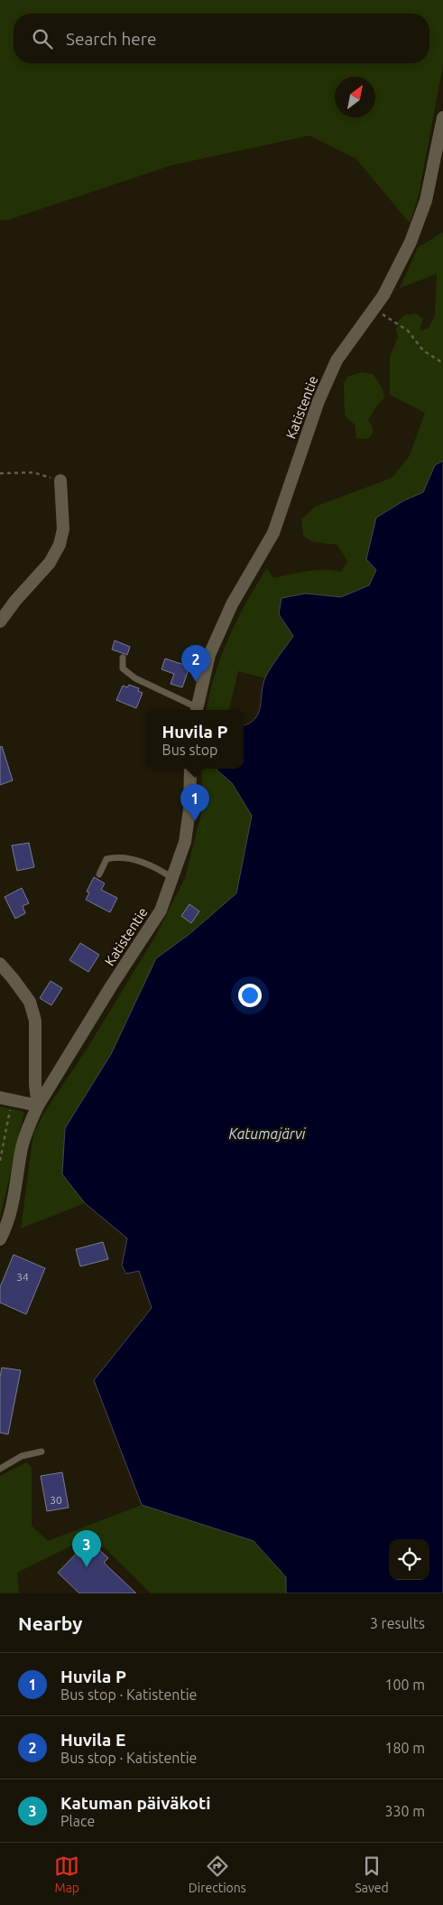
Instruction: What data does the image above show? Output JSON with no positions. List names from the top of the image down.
{
  "streets": {
    "street": ["Katistentie"]
  },
  "water": ["Katumajärvi"],
  "house_numbers": ["34", "30"],
  "north": "top right",
  "page": {
    "search": "Search here",
    "pins": ["2", "1", "3"],
    "popup": ["Huvila P", "Bus stop"],
    "heading": ["Nearby", "3 results"],
    "list": [
      {
        "mark": "1",
        "name": "Huvila P",
        "note": "Bus stop · Katistentie",
        "value": "100 m"
      },
      {
        "mark": "2",
        "name": "Huvila E",
        "note": "Bus stop · Katistentie",
        "value": "180 m"
      },
      {
        "mark": "3",
        "name": "Katuman päiväkoti",
        "note": "Place",
        "value": "330 m"
      }
    ],
    "nav": ["Map", "Directions", "Saved"]
  }
}
